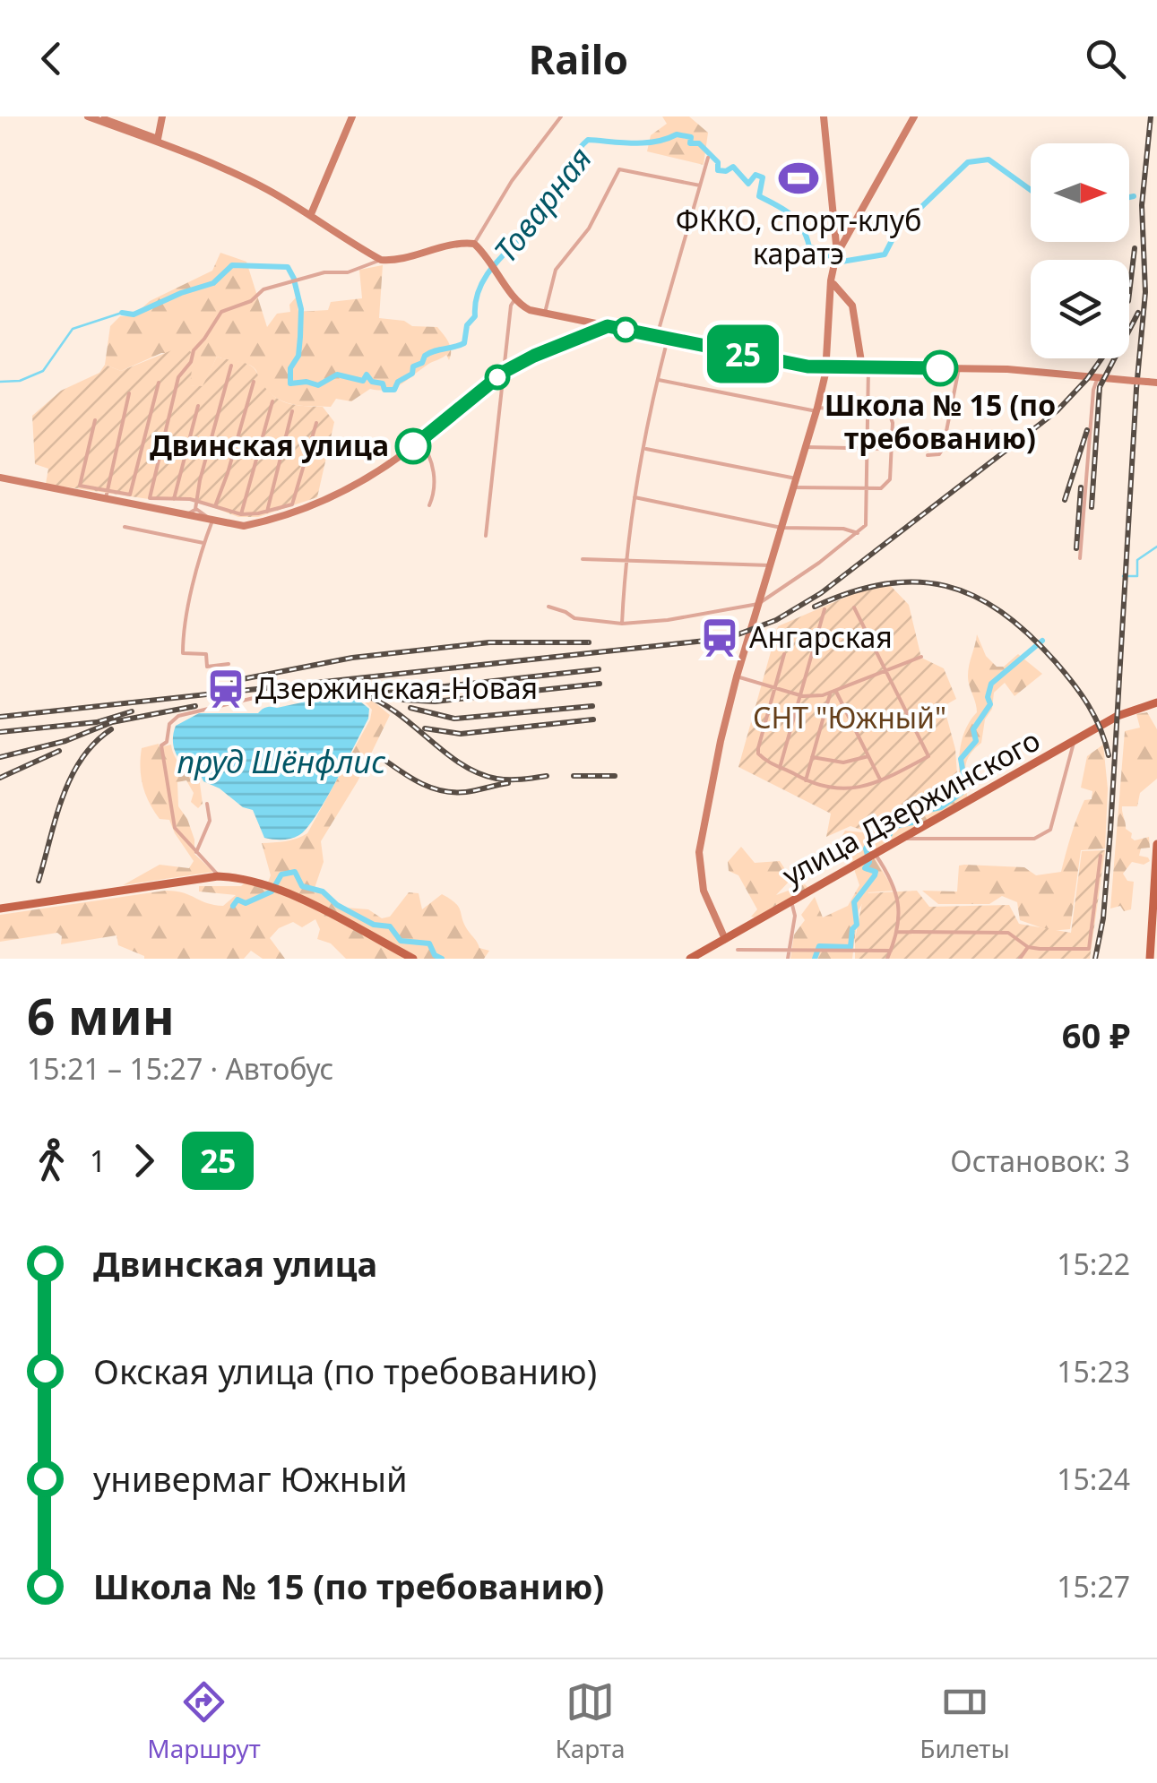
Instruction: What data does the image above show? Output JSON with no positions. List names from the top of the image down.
{
  "streets": {
    "main road": ["улица Дзержинского"]
  },
  "water": ["Товарная", "пруд Шёнфлис"],
  "parks": ["СНТ \"Южный\""],
  "places": {
    "sports": ["ФККО, спорт-клуб каратэ"],
    "other": ["Школа № 15 (по требованию)", "Двинская улица"],
    "station": ["Ангарская", "Дзержинская-Новая"]
  },
  "lines": ["bus line 25"],
  "north": "right",
  "page": {
    "header": "Railo",
    "on_map": "25",
    "heading": ["6 мин", "15:21 – 15:27 · Автобус", "60 ₽"],
    "legs": ["1", "25", "Остановок: 3"],
    "list": [
      {
        "name": "Двинская улица",
        "value": "15:22"
      },
      {
        "name": "Окская улица (по требованию)",
        "value": "15:23"
      },
      {
        "name": "универмаг Южный",
        "value": "15:24"
      },
      {
        "name": "Школа № 15 (по требованию)",
        "value": "15:27"
      }
    ],
    "tabs": ["Маршрут", "Карта", "Билеты"]
  }
}
